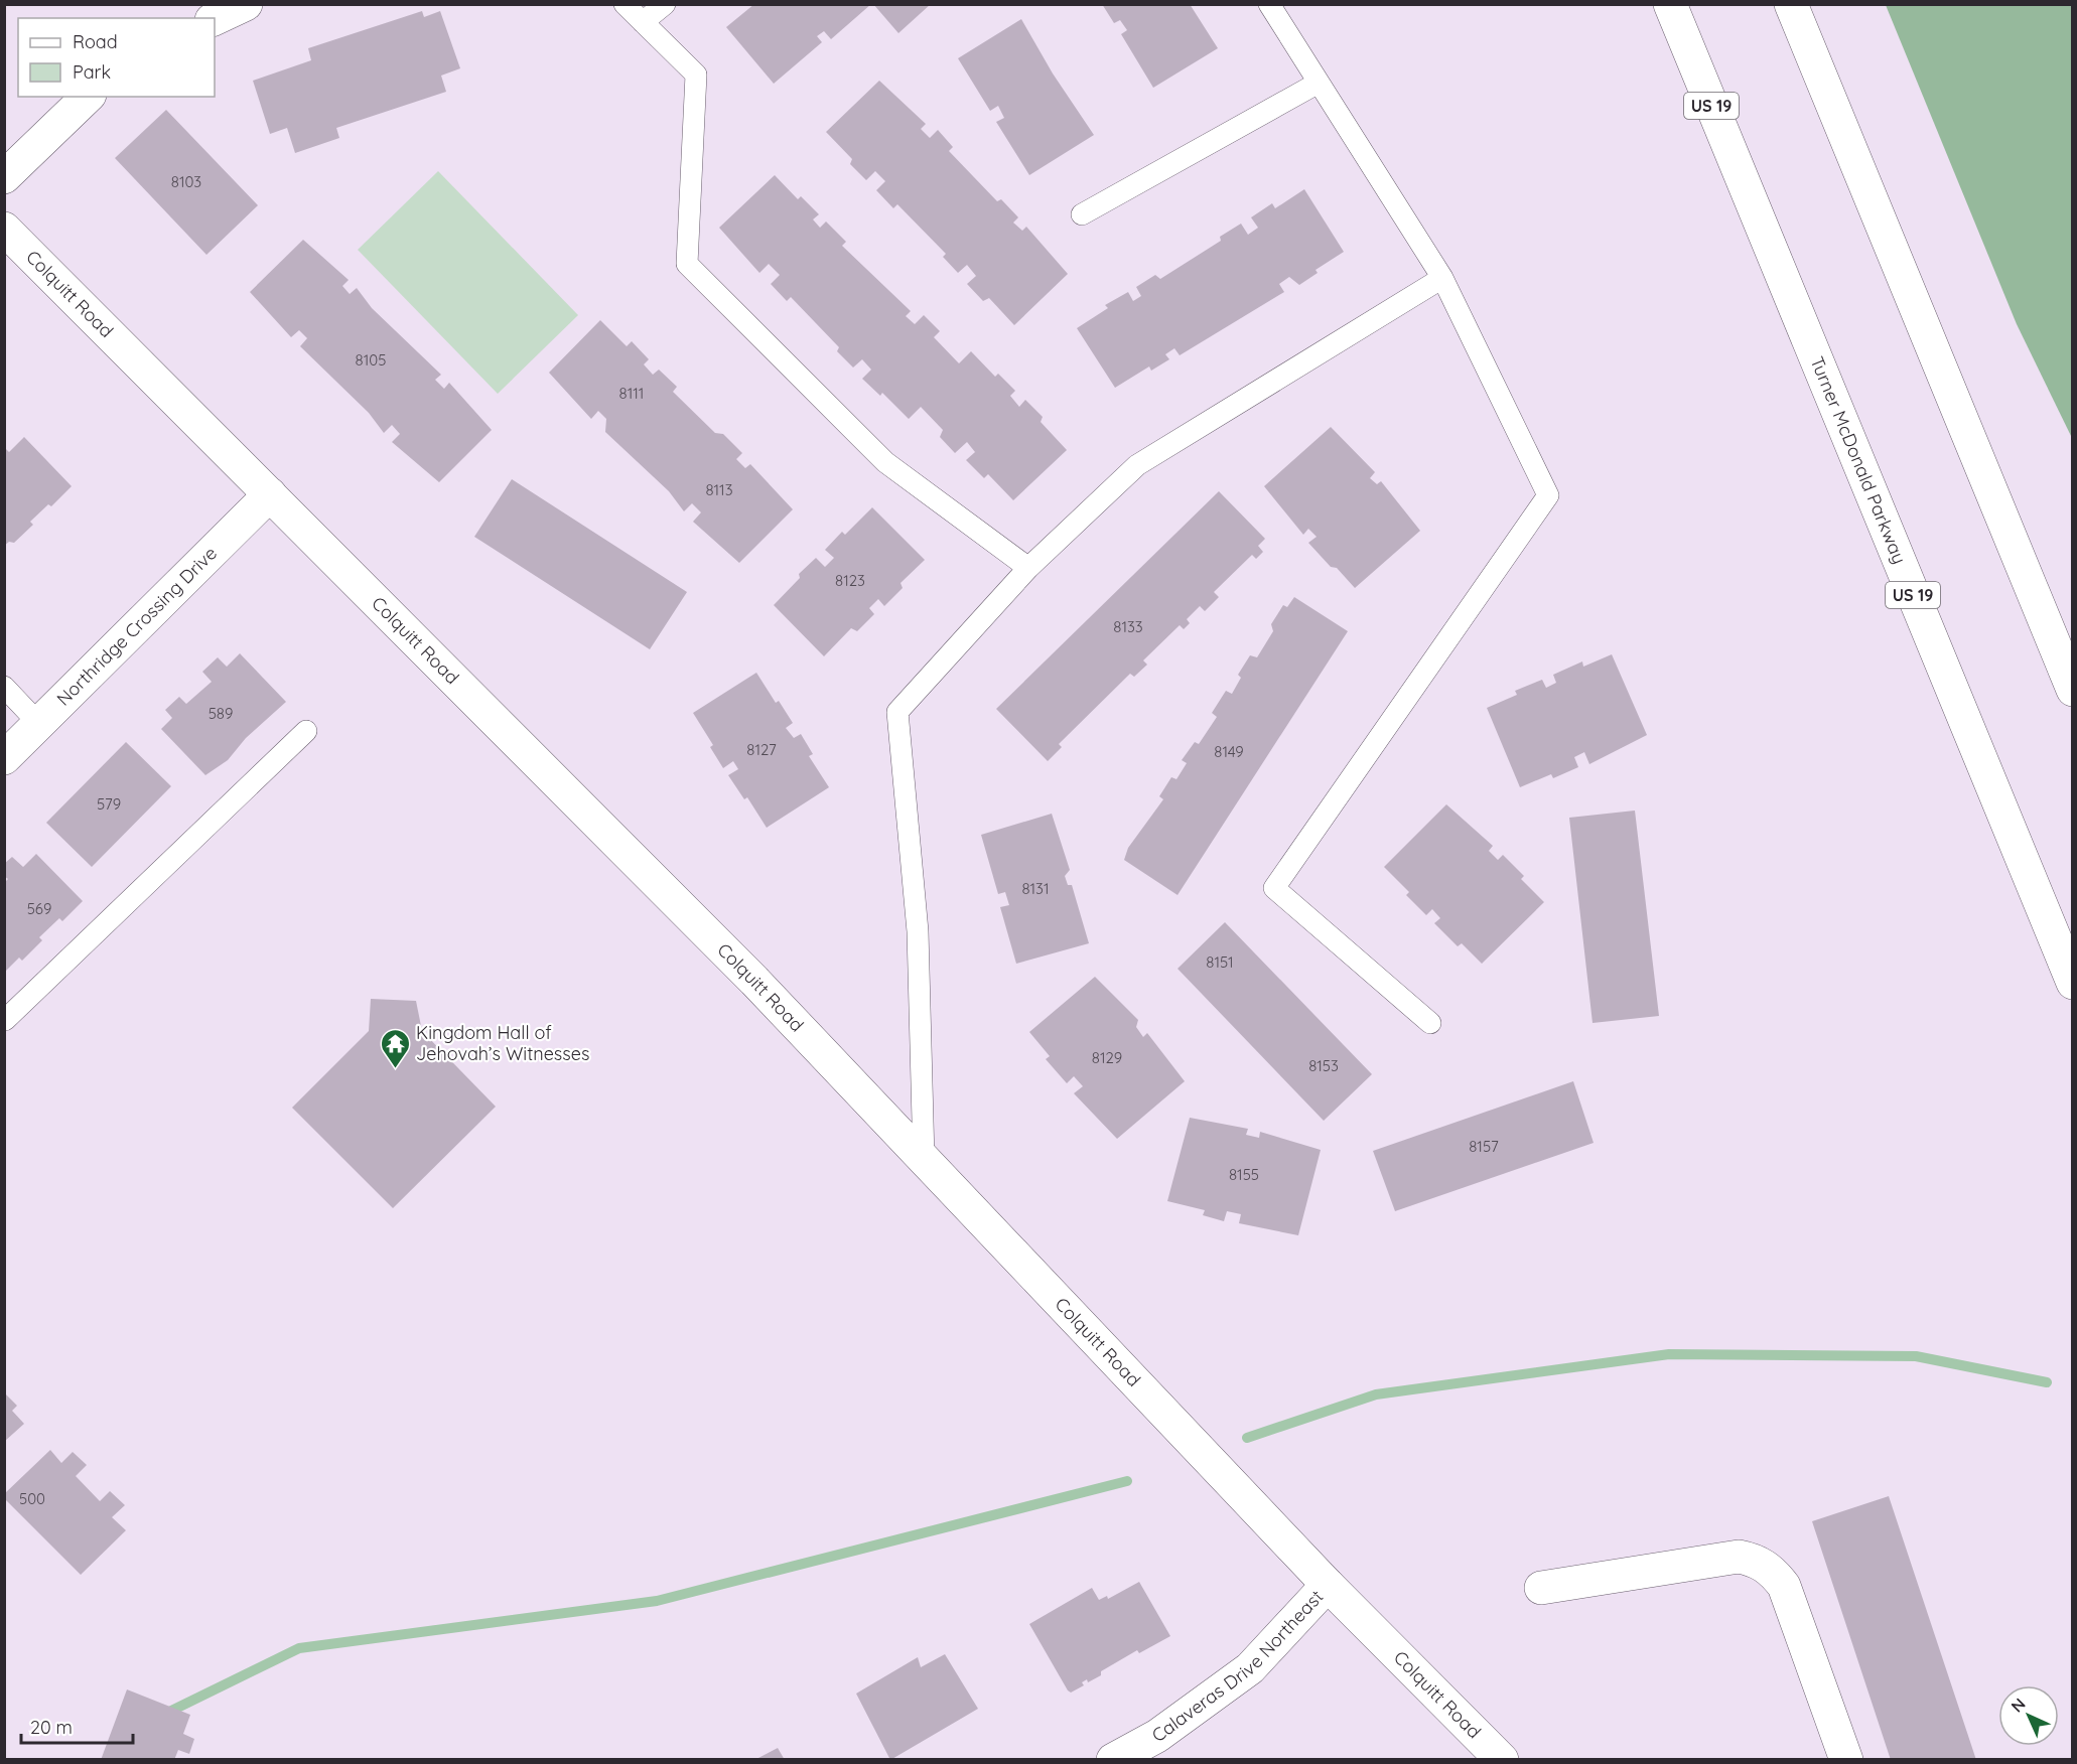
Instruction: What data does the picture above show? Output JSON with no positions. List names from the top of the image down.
{
  "streets": {
    "main road": [
      "US 19",
      "Colquitt Road",
      "Turner McDonald Parkway",
      "Northridge Crossing Drive",
      "Calaveras Drive Northeast"
    ]
  },
  "crossings": [
    ["Colquitt Road", "Northridge Crossing Drive"],
    ["Colquitt Road", "Calaveras Drive Northeast"]
  ],
  "places": {
    "temple": ["Kingdom Hall of Jehovah’s Witnesses"]
  },
  "house_numbers": [
    "8103",
    "8105",
    "8111",
    "8113",
    "8123",
    "8133",
    "589",
    "8127",
    "8149",
    "579",
    "8131",
    "569",
    "8151",
    "8129",
    "8153",
    "8157",
    "8155",
    "500"
  ],
  "legend": ["Road", "Park"],
  "scale_bar": "20 m",
  "north": "top left"
}
